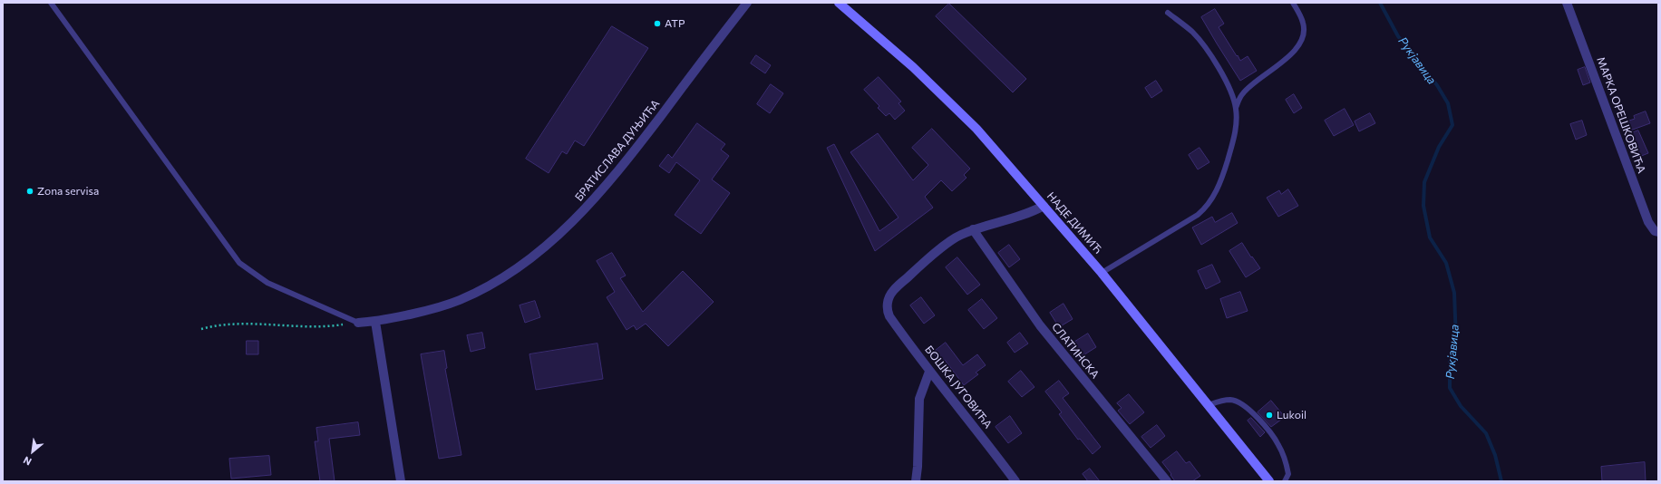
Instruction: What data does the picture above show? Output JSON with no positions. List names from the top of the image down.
{
  "streets": {
    "main road": ["НАДЕ ДИМИЋ"],
    "street": [
      "МАРКА ОРЕШКОВИЋА",
      "БРАТИСЛАВА ДУЊИЋА",
      "СЛАТИНСКА",
      "БОШКА ЈУГОВИЋА"
    ]
  },
  "crossings": [
    ["СЛАТИНСКА", "БОШКА ЈУГОВИЋА"]
  ],
  "water": ["Рукјавица"],
  "places": ["ATP", "Zona servisa", "Lukoil"],
  "north": "bottom left"
}
